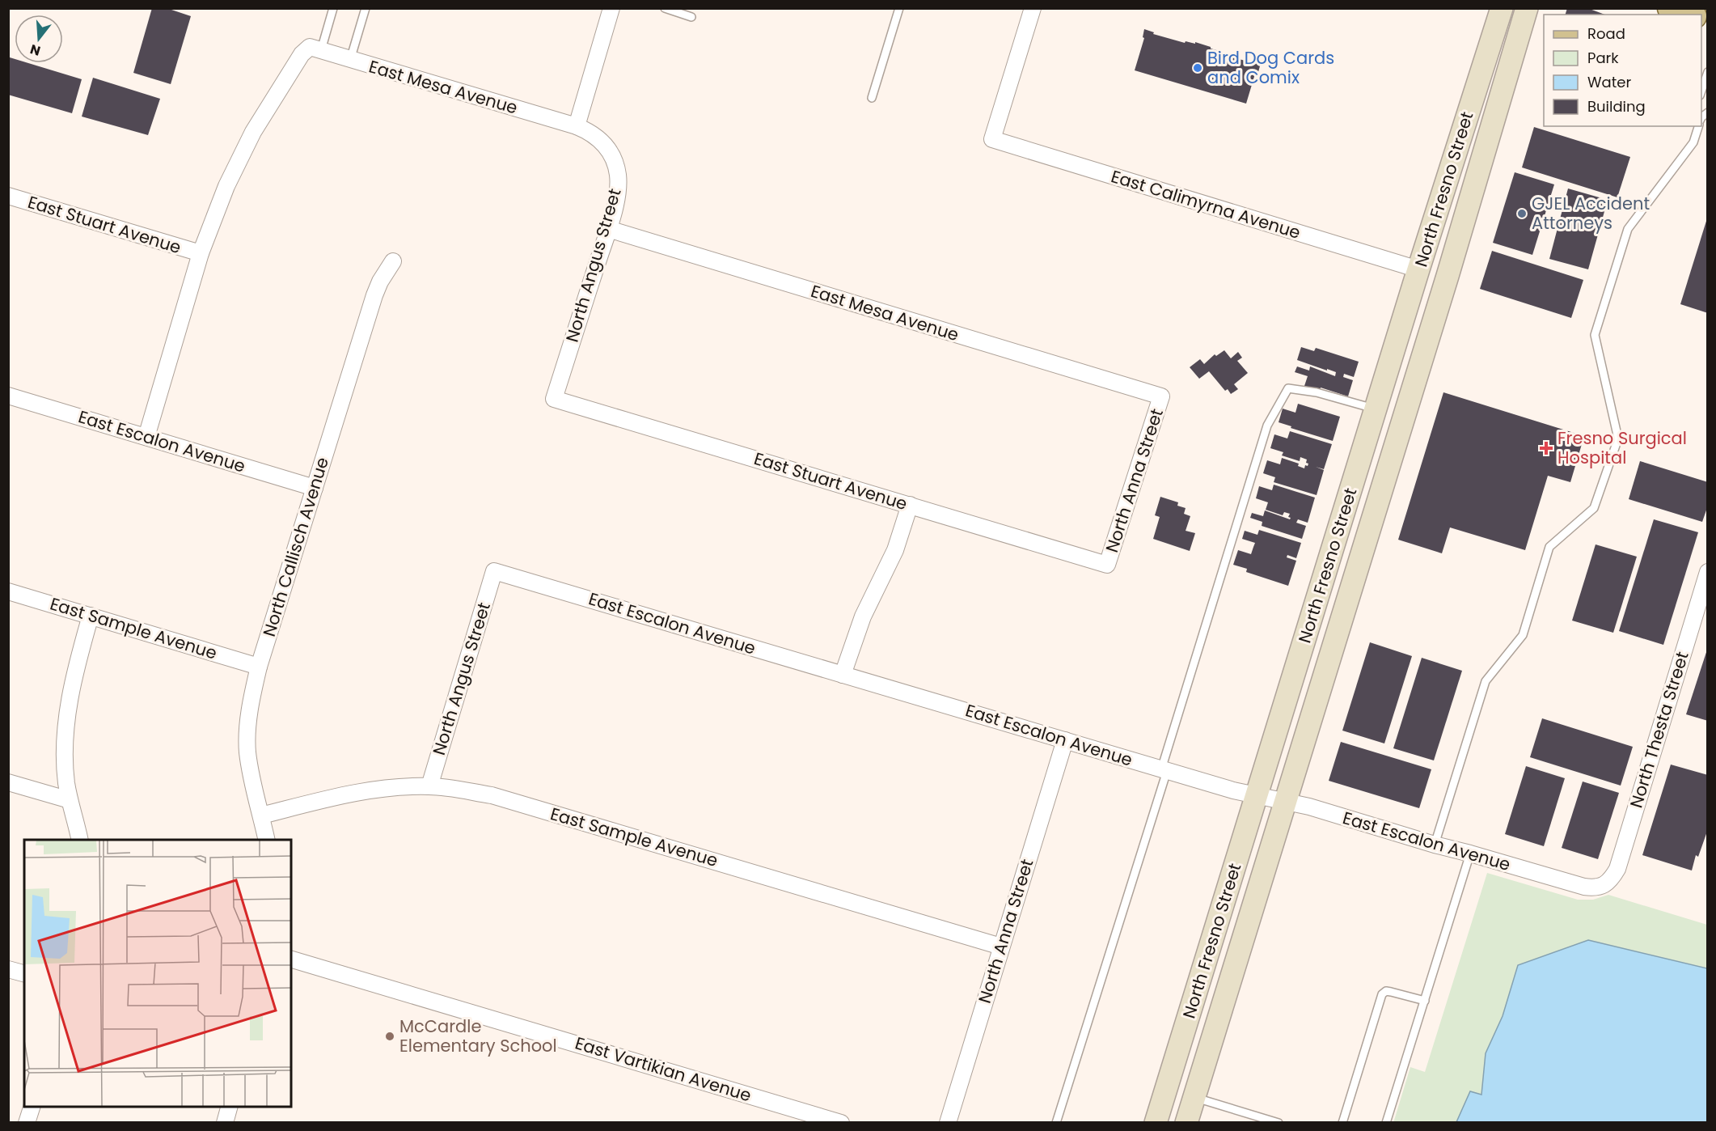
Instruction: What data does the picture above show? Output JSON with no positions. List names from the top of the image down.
{
  "streets": {
    "main road": ["North Fresno Street"],
    "street": [
      "East Mesa Avenue",
      "East Calimyrna Avenue",
      "East Stuart Avenue",
      "North Angus Street",
      "East Escalon Avenue",
      "North Anna Street",
      "North Callisch Avenue",
      "East Sample Avenue",
      "North Thesta Street",
      "East Vartikian Avenue"
    ]
  },
  "crossings": [
    ["East Mesa Avenue", "North Angus Street"],
    ["East Mesa Avenue", "North Anna Street"],
    ["North Fresno Street", "East Calimyrna Avenue"],
    ["North Fresno Street", "East Escalon Avenue"],
    ["East Stuart Avenue", "North Angus Street"],
    ["East Stuart Avenue", "North Anna Street"],
    ["North Angus Street", "East Escalon Avenue"],
    ["North Angus Street", "East Sample Avenue"],
    ["East Escalon Avenue", "North Anna Street"],
    ["East Escalon Avenue", "North Callisch Avenue"],
    ["East Escalon Avenue", "North Thesta Street"],
    ["North Anna Street", "East Sample Avenue"],
    ["North Callisch Avenue", "East Sample Avenue"]
  ],
  "places": {
    "other": ["Bird Dog Cards and Comix", "GJEL Accident Attorneys", "McCardle Elementary School"],
    "health": ["Fresno Surgical Hospital"]
  },
  "legend": [
    "Road",
    "Park",
    "Water",
    "Building"
  ],
  "north": "bottom"
}
